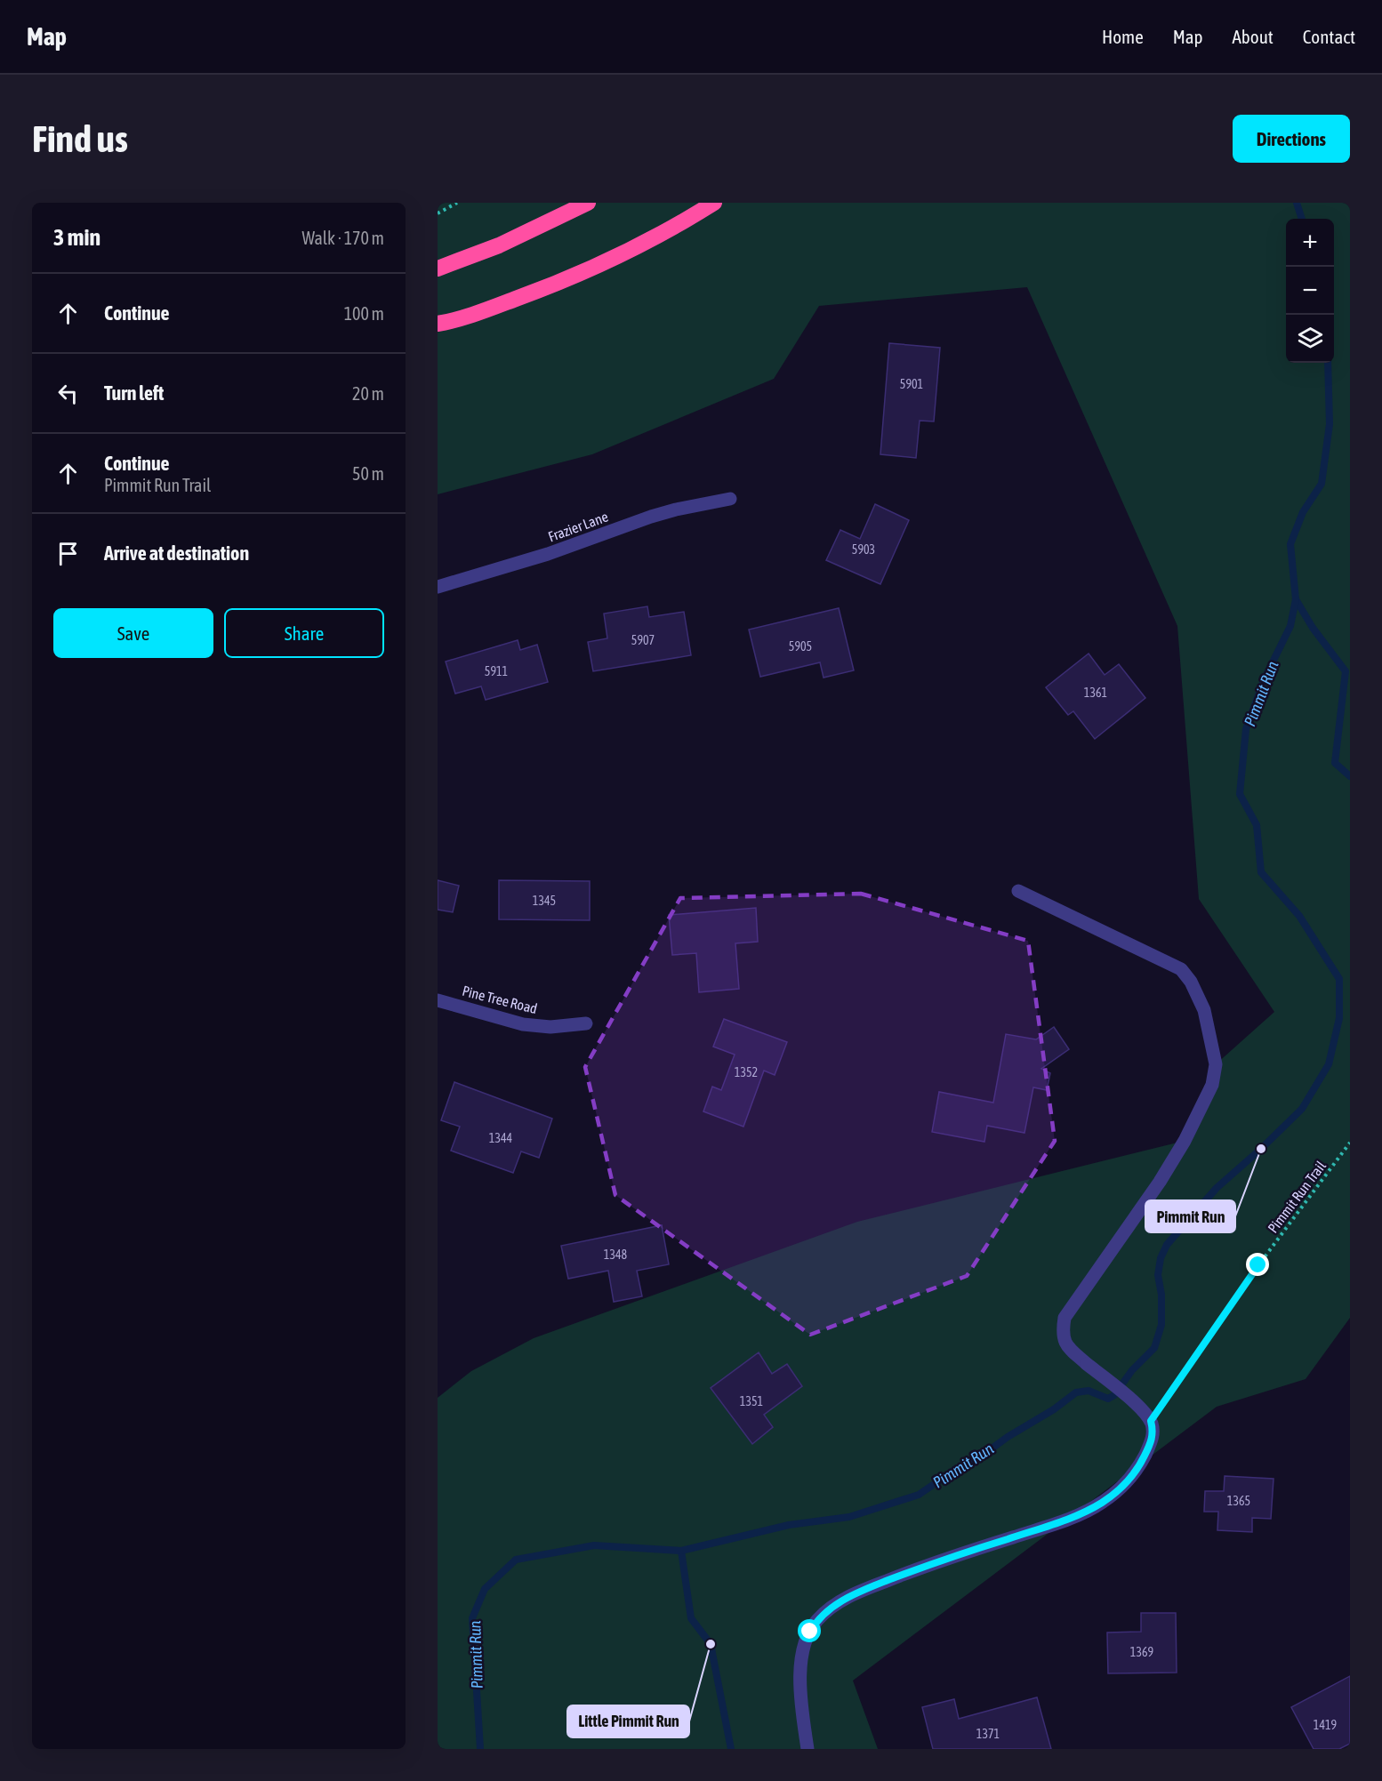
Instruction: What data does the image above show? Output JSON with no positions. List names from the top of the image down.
{
  "streets": {
    "street": ["Frazier Lane", "Pine Tree Road"],
    "path": ["Pimmit Run Trail"]
  },
  "water": ["Pimmit Run"],
  "places": ["Pimmit Run", "Little Pimmit Run"],
  "house_numbers": [
    "5901",
    "5903",
    "5907",
    "5905",
    "5911",
    "1361",
    "1345",
    "1352",
    "1344",
    "1348",
    "1351",
    "1365",
    "1369",
    "1419",
    "1371"
  ],
  "page": {
    "header": "Map",
    "nav": [
      "Home",
      "Map",
      "About",
      "Contact"
    ],
    "buttons": [
      "Directions",
      ["Save", "Share"]
    ],
    "title": "Find us",
    "heading": ["3 min", "Walk · 170 m"],
    "map_buttons": ["+", "−"],
    "list": [
      ["Continue", "100 m"],
      ["Turn left", "20 m"],
      ["Continue", "Pimmit Run Trail", "50 m"],
      "Arrive at destination"
    ]
  }
}
